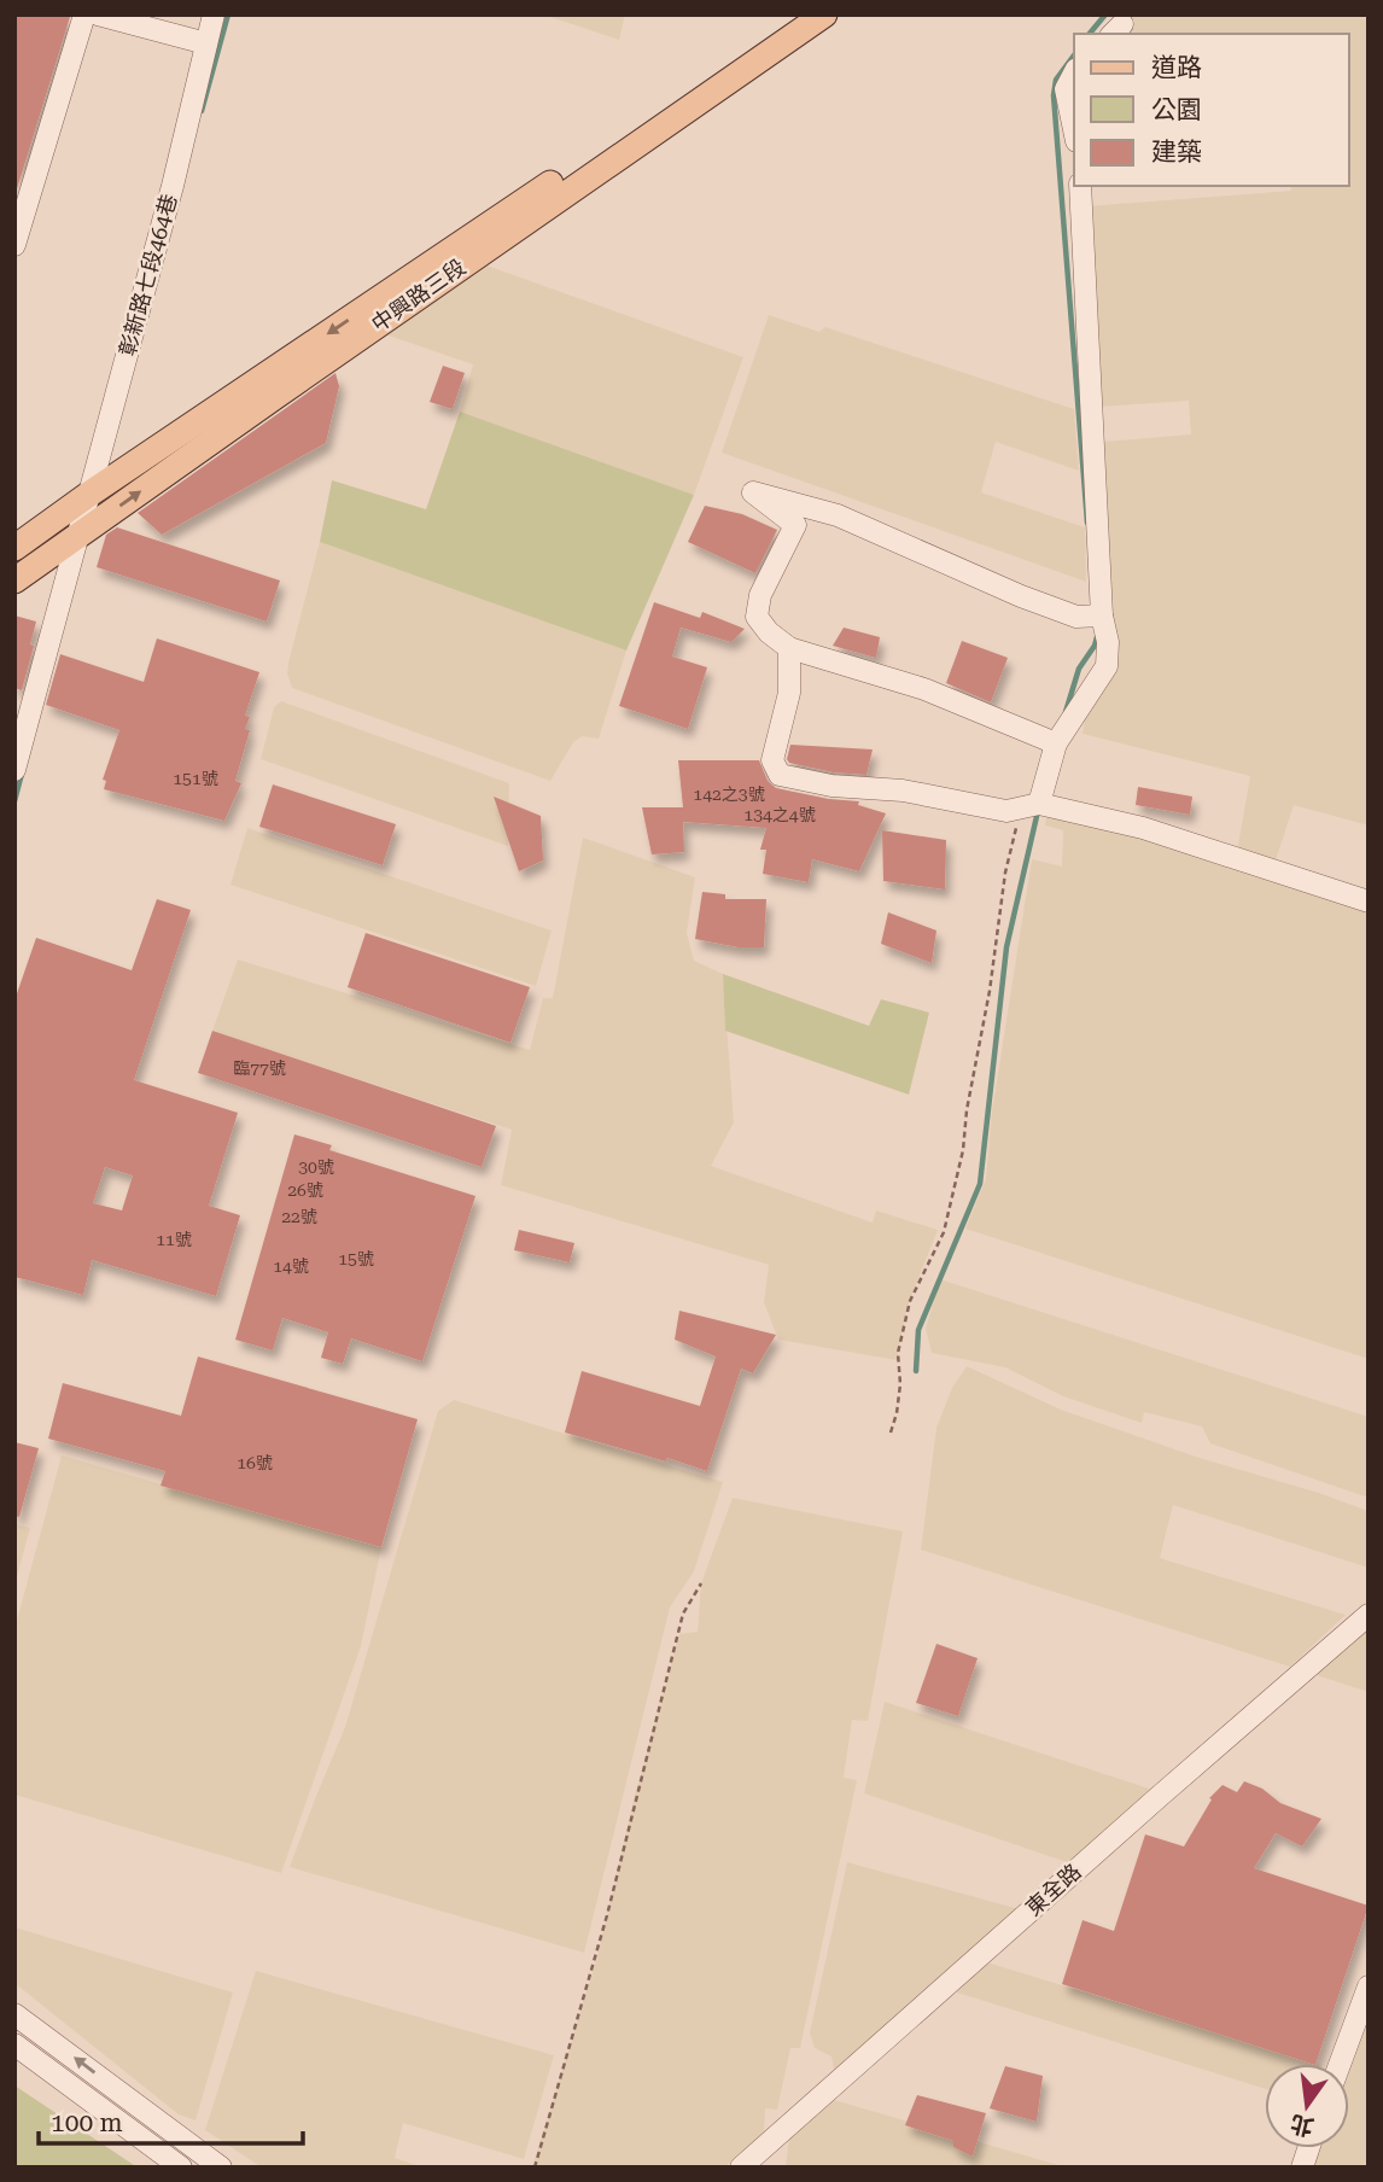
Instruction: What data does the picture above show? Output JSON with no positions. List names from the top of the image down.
{
  "streets": {
    "main road": ["中興路三段"],
    "street": ["彰新路七段464巷", "東全路"]
  },
  "crossings": [
    ["彰新路七段464巷", "中興路三段"]
  ],
  "house_numbers": [
    "151號",
    "142之3號",
    "134之4號",
    "臨77號",
    "30號",
    "26號",
    "22號",
    "11號",
    "15號",
    "14號",
    "16號"
  ],
  "legend": ["道路", "公園", "建築"],
  "scale_bar": "100 m",
  "north": "bottom"
}
